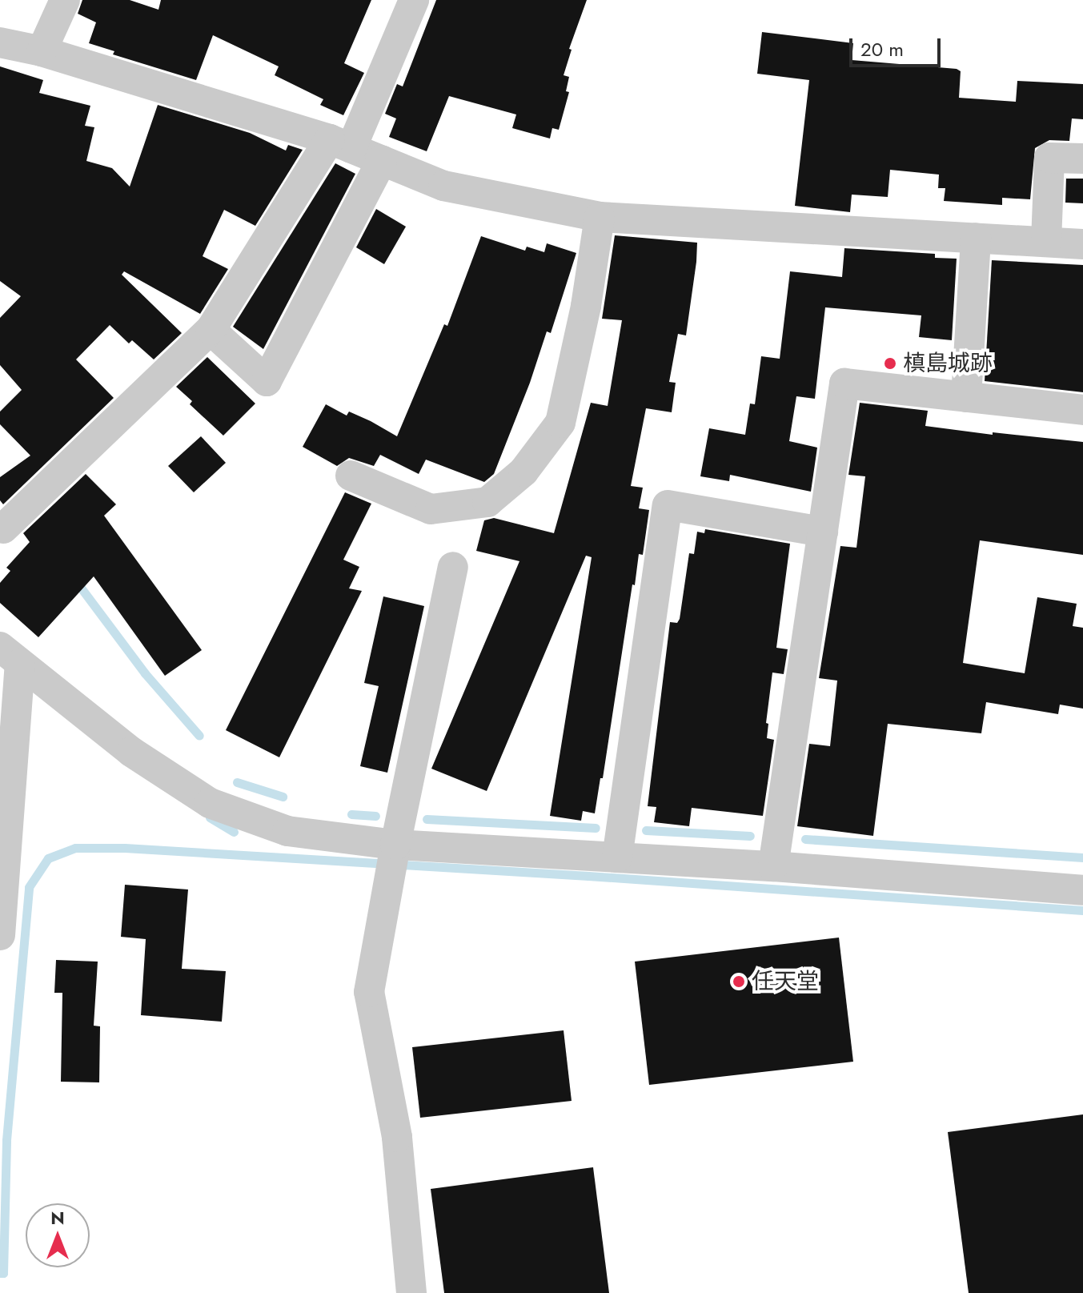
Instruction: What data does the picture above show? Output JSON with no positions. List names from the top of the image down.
{
  "places": ["槙島城跡", "任天堂"],
  "scale_bar": "20 m",
  "north": "top"
}
